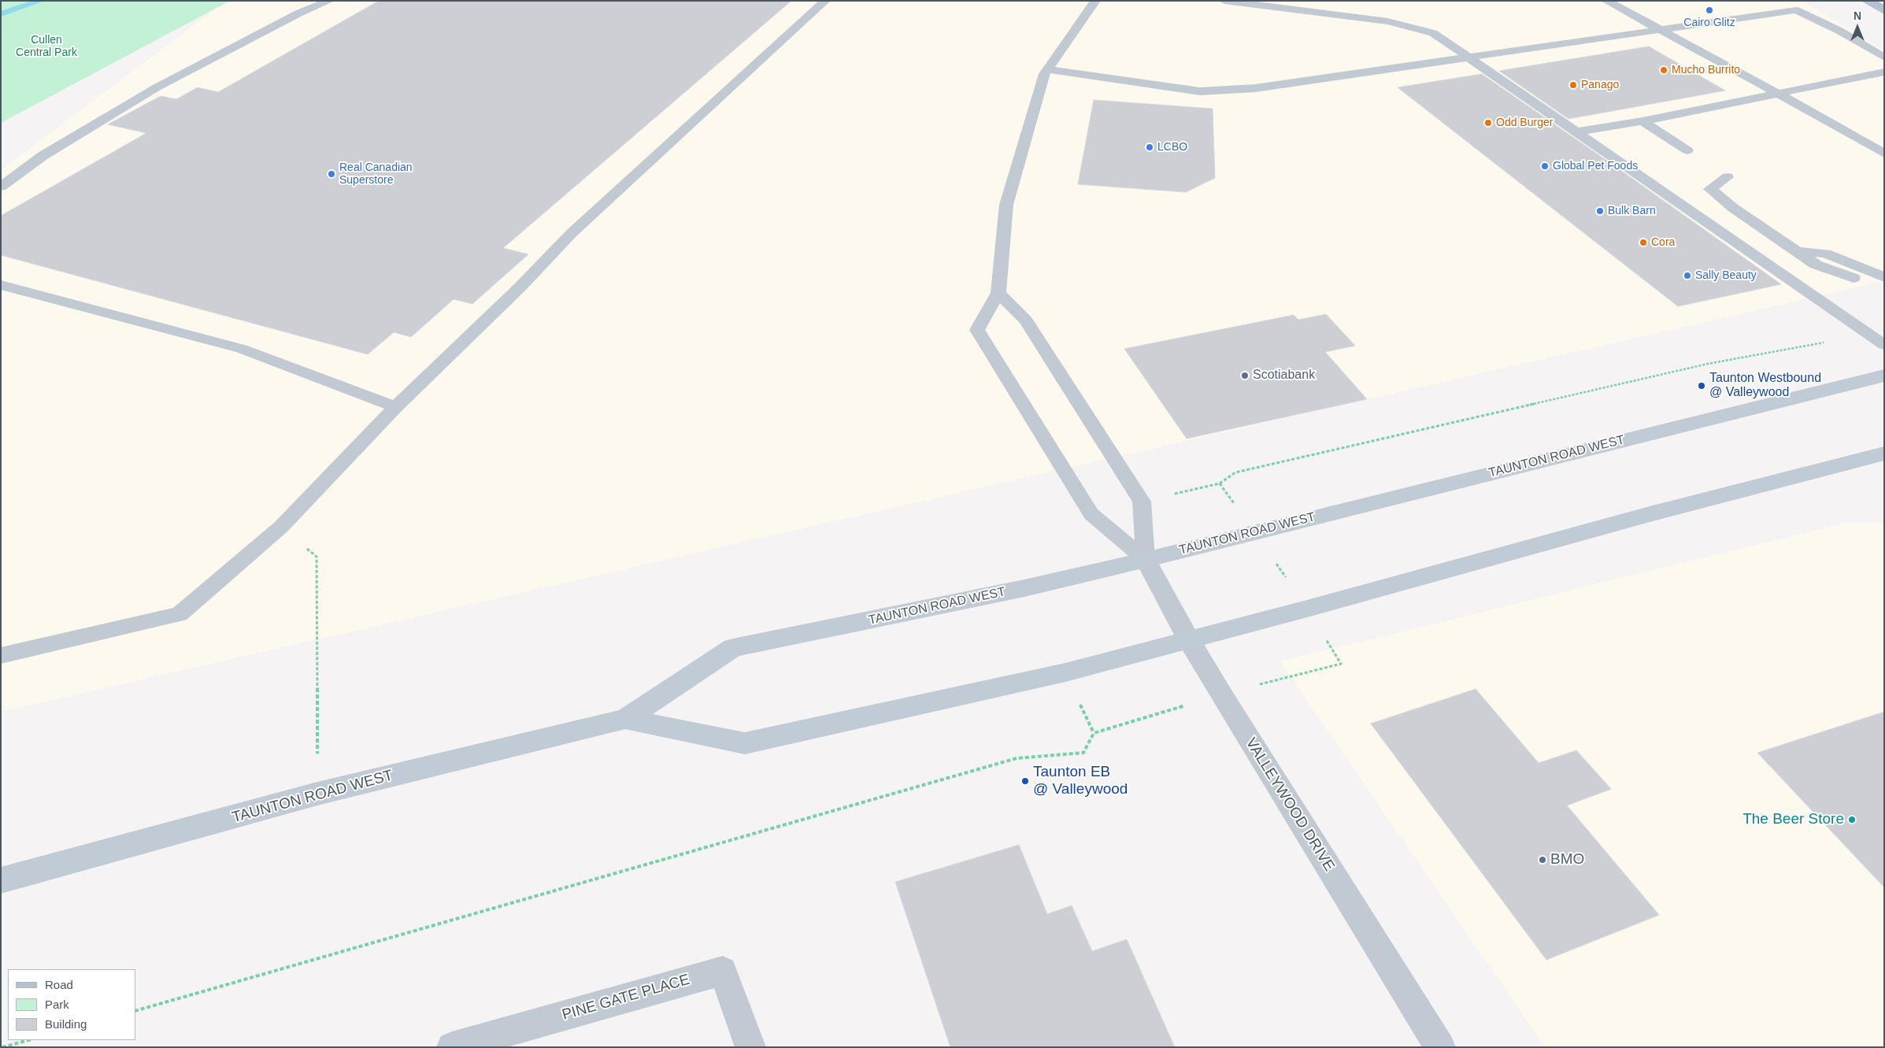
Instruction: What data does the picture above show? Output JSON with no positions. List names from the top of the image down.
{
  "streets": {
    "main road": ["TAUNTON ROAD WEST"],
    "street": ["VALLEYWOOD DRIVE", "PINE GATE PLACE"]
  },
  "crossings": [
    ["TAUNTON ROAD WEST", "VALLEYWOOD DRIVE"]
  ],
  "parks": ["Cullen Central Park"],
  "places": [
    "Cairo Glitz",
    "Mucho Burrito",
    "Panago",
    "Odd Burger",
    "LCBO",
    "Global Pet Foods",
    "Real Canadian Superstore",
    "Bulk Barn",
    "Cora",
    "Sally Beauty",
    "Scotiabank",
    "Taunton Westbound @ Valleywood",
    "Taunton EB @ Valleywood",
    "The Beer Store",
    "BMO"
  ],
  "legend": ["Road", "Park", "Building"],
  "north": "top"
}
